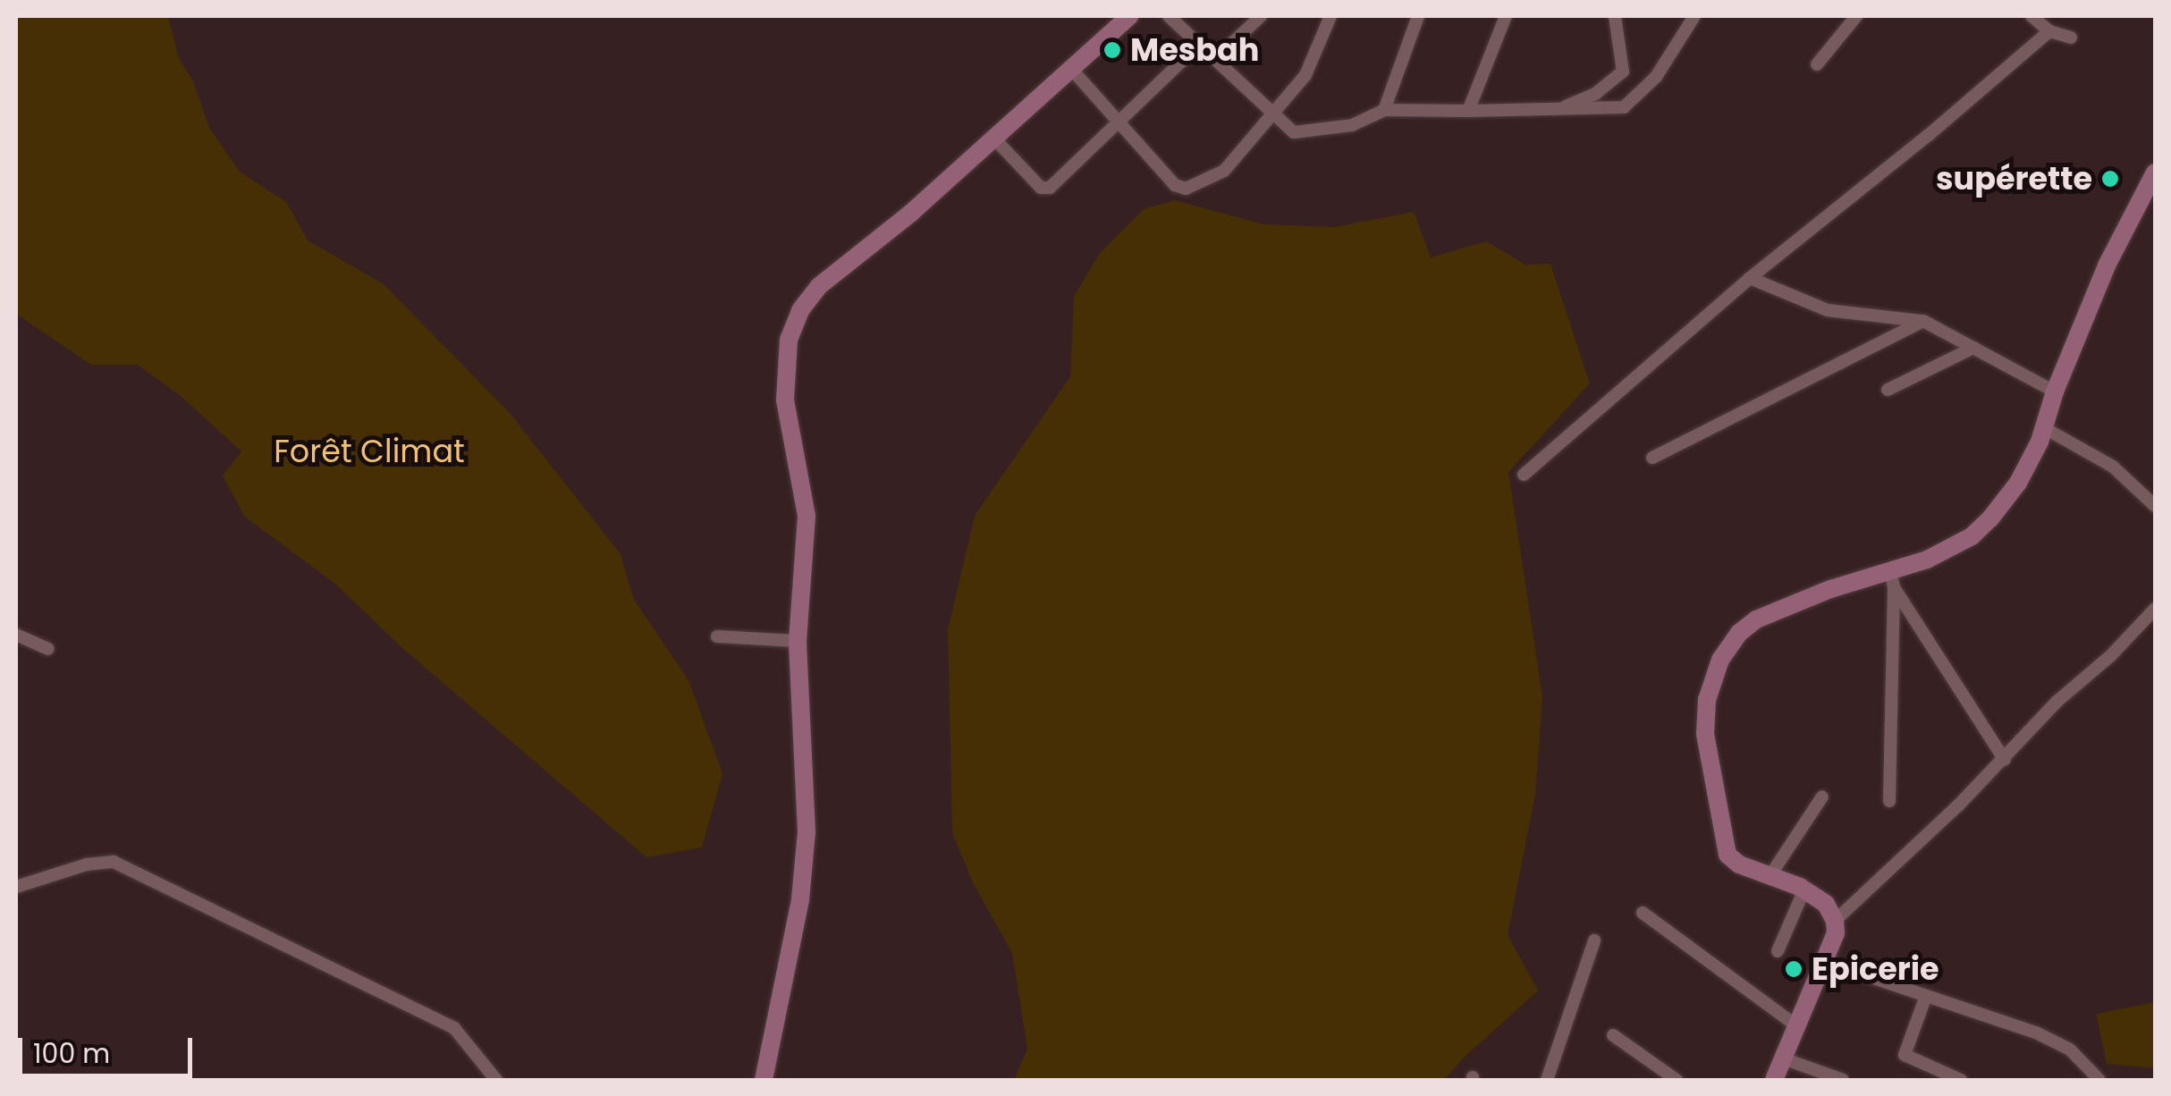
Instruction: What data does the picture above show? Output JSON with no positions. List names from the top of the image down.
{
  "parks": ["Forêt Climat"],
  "places": ["Mesbah", "supérette", "Epicerie"],
  "scale_bar": "100 m"
}
